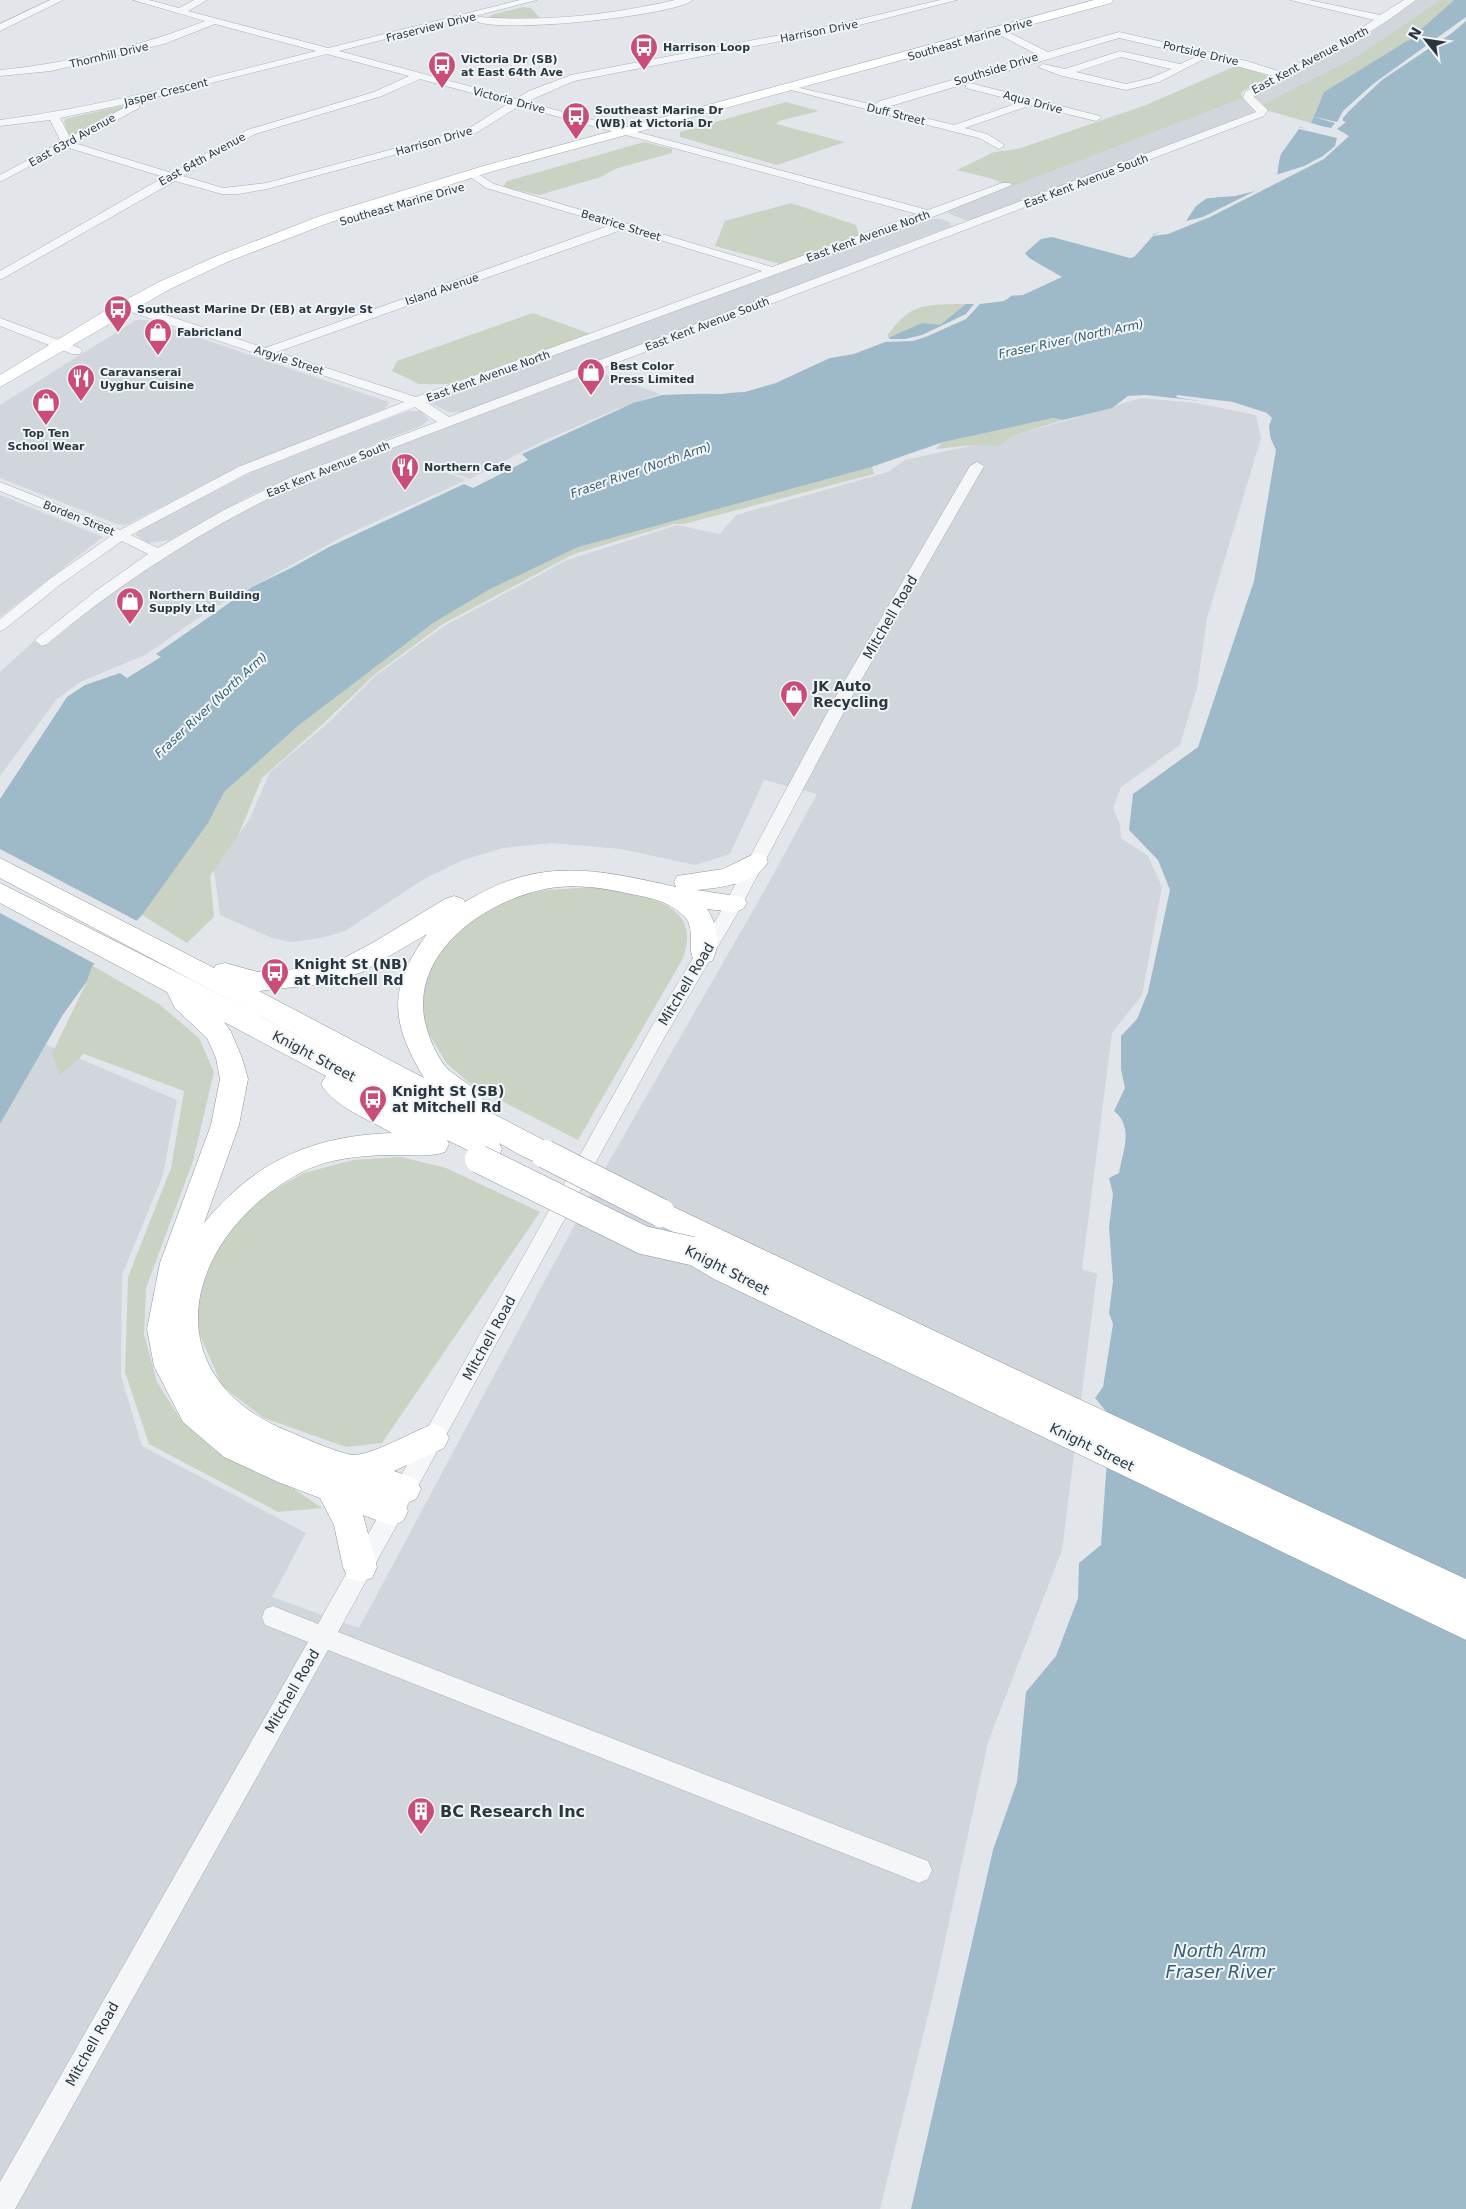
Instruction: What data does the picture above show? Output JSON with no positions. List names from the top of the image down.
{
  "streets": {
    "highway": ["Knight Street"],
    "main road": ["Southeast Marine Drive"],
    "street": [
      "Fraserview Drive",
      "Harrison Drive",
      "Portside Drive",
      "Thornhill Drive",
      "East Kent Avenue North",
      "Southside Drive",
      "Jasper Crescent",
      "Victoria Drive",
      "Aqua Drive",
      "Duff Street",
      "East 63rd Avenue",
      "East 64th Avenue",
      "East Kent Avenue South",
      "Beatrice Street",
      "Island Avenue",
      "Argyle Street",
      "Borden Street",
      "Mitchell Road"
    ]
  },
  "crossings": [
    ["Fraserview Drive", "Jasper Crescent"],
    ["Fraserview Drive", "Victoria Drive"],
    ["Harrison Drive", "Victoria Drive"],
    ["Harrison Drive", "East 64th Avenue"],
    ["Southeast Marine Drive", "Victoria Drive"],
    ["Southeast Marine Drive", "Duff Street"],
    ["Southeast Marine Drive", "Beatrice Street"],
    ["Southeast Marine Drive", "Argyle Street"],
    ["Portside Drive", "East Kent Avenue North"],
    ["Portside Drive", "Southside Drive"],
    ["Thornhill Drive", "Victoria Drive"],
    ["East Kent Avenue North", "Victoria Drive"],
    ["East Kent Avenue North", "East Kent Avenue South"],
    ["East Kent Avenue North", "Beatrice Street"],
    ["East Kent Avenue North", "Argyle Street"],
    ["East Kent Avenue North", "Borden Street"],
    ["Southside Drive", "Duff Street"],
    ["Jasper Crescent", "Victoria Drive"],
    ["Jasper Crescent", "East 63rd Avenue"],
    ["Victoria Drive", "East 64th Avenue"],
    ["Victoria Drive", "East Kent Avenue South"],
    ["East Kent Avenue South", "Argyle Street"],
    ["East Kent Avenue South", "Borden Street"],
    ["Beatrice Street", "Island Avenue"],
    ["Island Avenue", "Argyle Street"]
  ],
  "water": ["Fraser River (North Arm)", "North Arm Fraser River"],
  "places": {
    "bus stop": [
      "Harrison Loop",
      "Victoria Dr (SB) at East 64th Ave",
      "Southeast Marine Dr (WB) at Victoria Dr",
      "Southeast Marine Dr (EB) at Argyle St",
      "Knight St (NB) at Mitchell Rd",
      "Knight St (SB) at Mitchell Rd"
    ],
    "shop": [
      "Fabricland",
      "Best Color Press Limited",
      "Top Ten School Wear",
      "Northern Building Supply Ltd",
      "JK Auto Recycling"
    ],
    "restaurant": ["Caravanserai Uyghur Cuisine", "Northern Cafe"],
    "building": ["BC Research Inc"]
  },
  "north": "top left"
}
